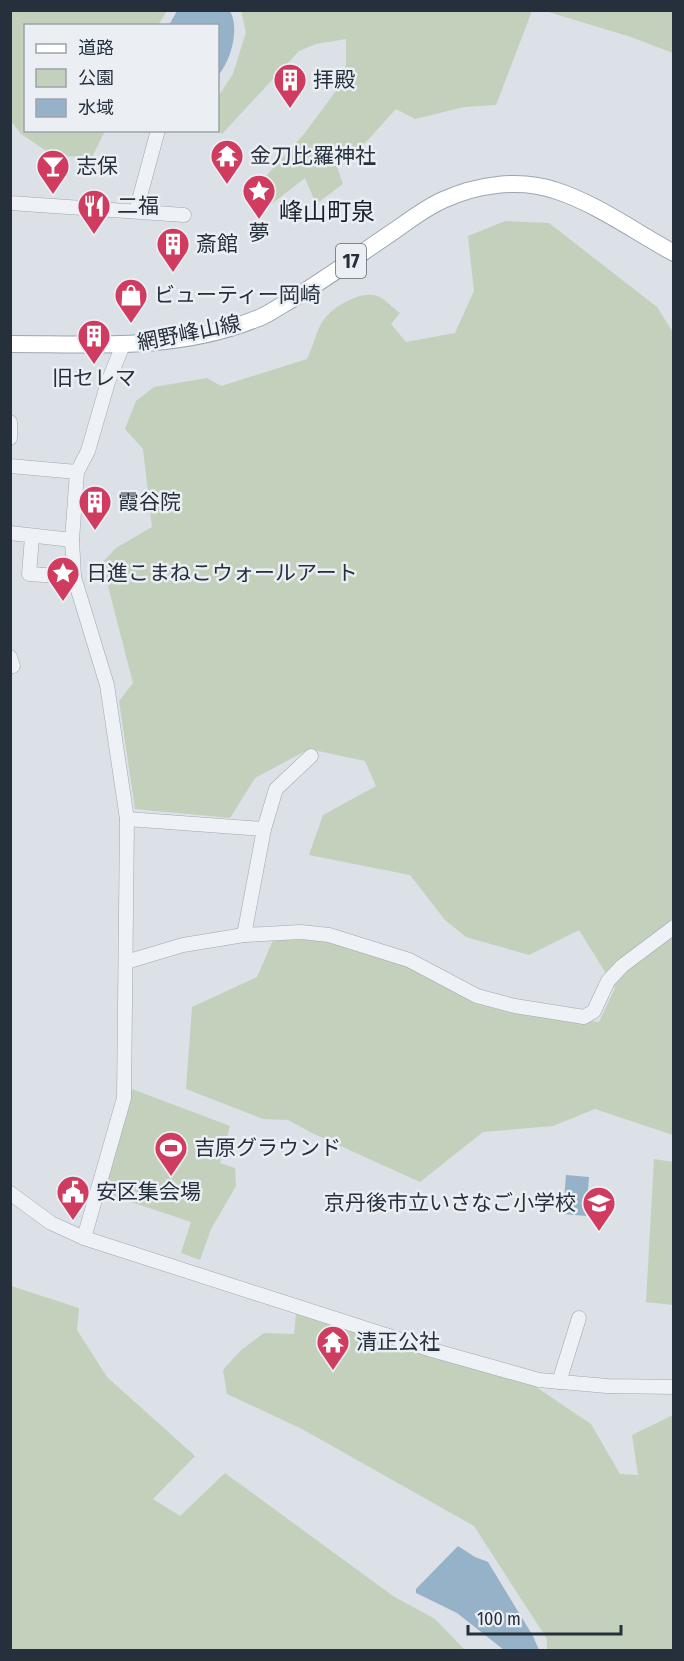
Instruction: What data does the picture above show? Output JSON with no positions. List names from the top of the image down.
{
  "streets": {
    "main road": ["17", "網野峰山線"]
  },
  "districts": ["峰山町泉"],
  "places": {
    "building": [
      "拝殿",
      "斎館",
      "旧セレマ",
      "霞谷院"
    ],
    "temple": ["金刀比羅神社", "清正公社"],
    "bar": ["志保"],
    "place": ["夢", "日進こまねこウォールアート"],
    "restaurant": ["二福"],
    "shop": ["ビューティー岡崎"],
    "sports": ["吉原グラウンド"],
    "public building": ["安区集会場"],
    "school or university": ["京丹後市立いさなご小学校"]
  },
  "legend": ["道路", "公園", "水域"],
  "scale_bar": "100 m"
}
